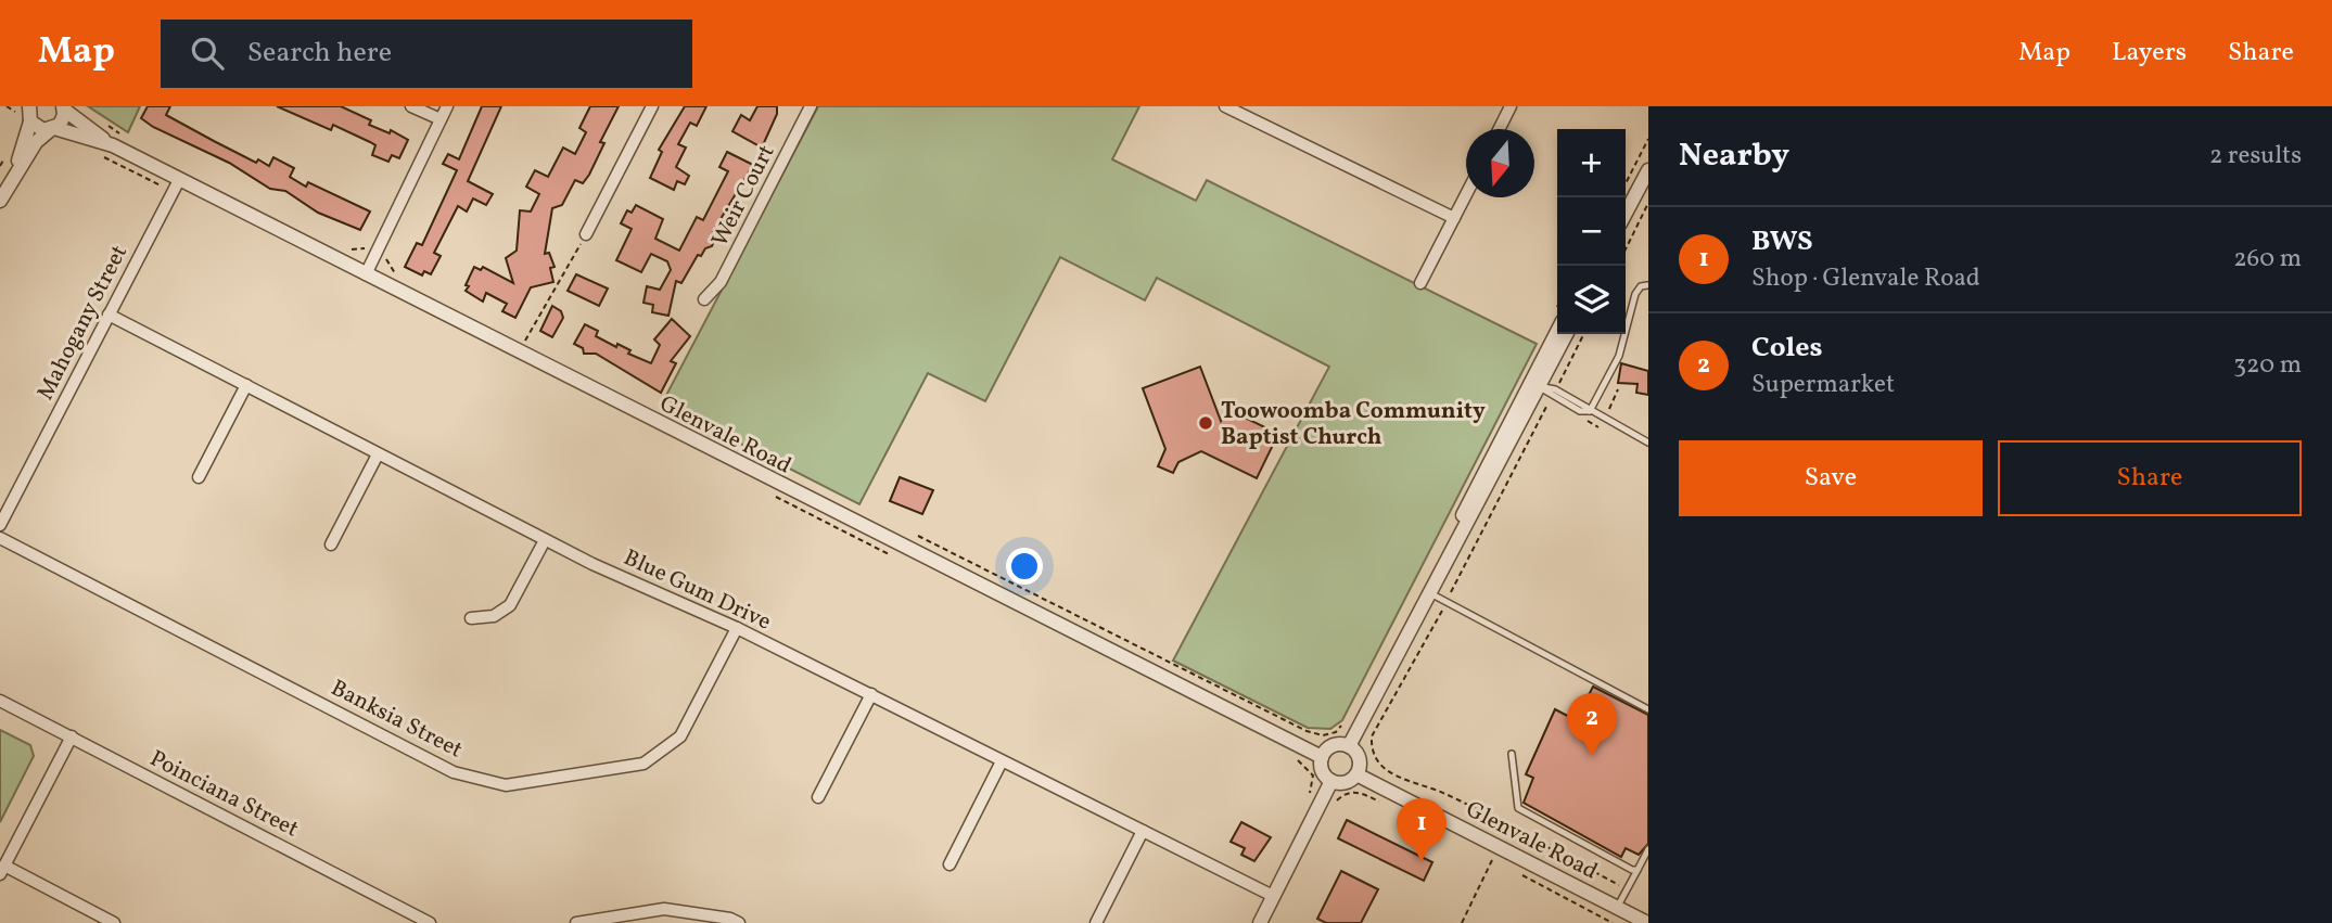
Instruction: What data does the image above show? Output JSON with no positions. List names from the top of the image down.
{
  "streets": {
    "street": [
      "Weir Court",
      "Mahogany Street",
      "Glenvale Road",
      "Blue Gum Drive",
      "Banksia Street",
      "Poinciana Street"
    ]
  },
  "crossings": [
    ["Mahogany Street", "Glenvale Road"],
    ["Mahogany Street", "Blue Gum Drive"],
    ["Blue Gum Drive", "Banksia Street"]
  ],
  "places": ["Toowoomba Community Baptist Church"],
  "north": "bottom",
  "page": {
    "header": "Map",
    "search": "Search here",
    "nav": ["Map", "Layers", "Share"],
    "heading": ["Nearby", "2 results"],
    "map_buttons": ["+", "−"],
    "list": [
      {
        "mark": "1",
        "name": "BWS",
        "note": "Shop · Glenvale Road",
        "value": "260 m"
      },
      {
        "mark": "2",
        "name": "Coles",
        "note": "Supermarket",
        "value": "320 m"
      }
    ],
    "buttons": ["Save", "Share"],
    "pins": ["2", "1"]
  }
}
